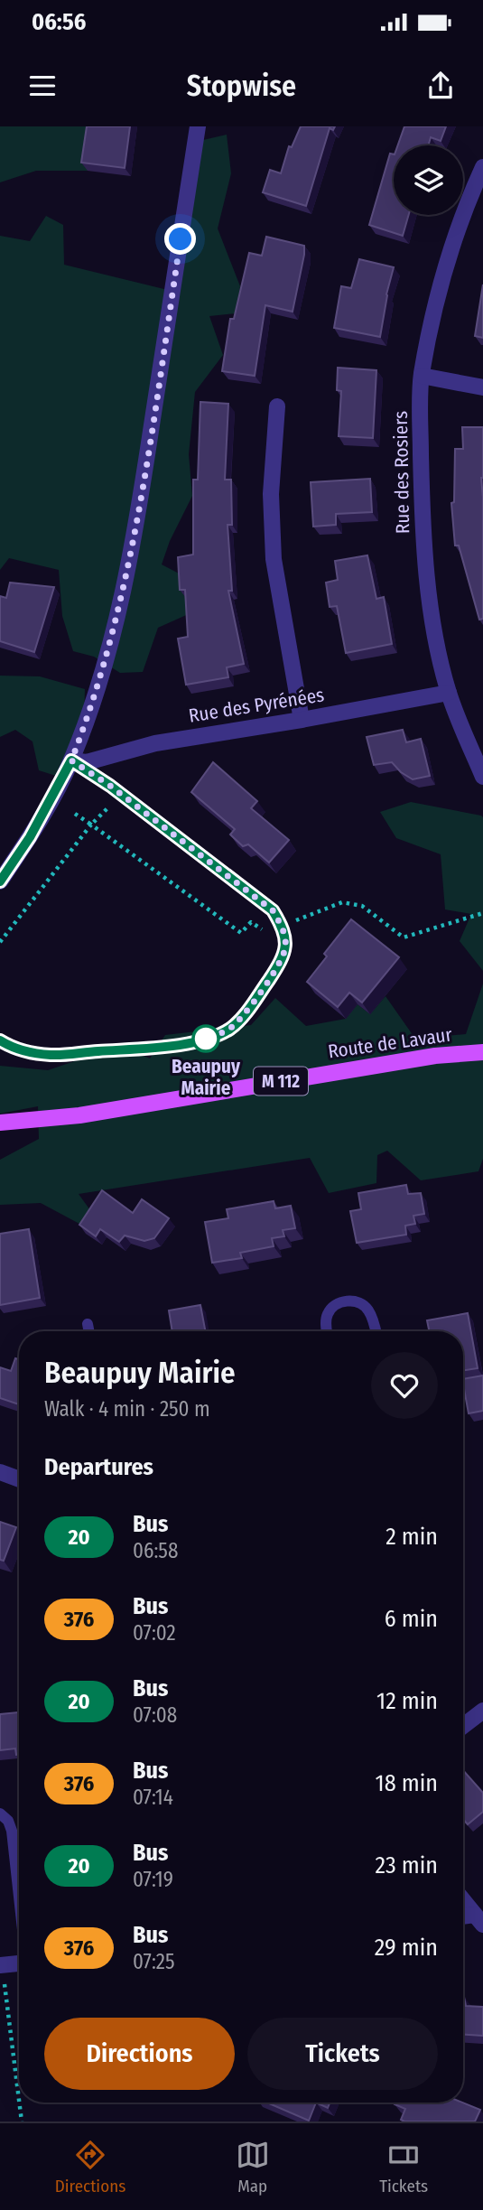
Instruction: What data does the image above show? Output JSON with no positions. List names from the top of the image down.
{
  "streets": {
    "main road": ["Route de Lavaur", "M 112"],
    "street": ["Rue des Rosiers", "Rue des Pyrénées"]
  },
  "crossings": [
    ["Rue des Rosiers", "Rue des Pyrénées"]
  ],
  "places": ["Beaupuy Mairie"],
  "lines": ["bus line 20"],
  "page": {
    "status": "06:56",
    "header": "Stopwise",
    "heading": [
      ["Beaupuy Mairie", "Walk · 4 min · 250 m"],
      "Departures"
    ],
    "list": [
      {
        "mark": "20",
        "name": "Bus",
        "note": "06:58",
        "value": "2 min"
      },
      {
        "mark": "376",
        "name": "Bus",
        "note": "07:02",
        "value": "6 min"
      },
      {
        "mark": "20",
        "name": "Bus",
        "note": "07:08",
        "value": "12 min"
      },
      {
        "mark": "376",
        "name": "Bus",
        "note": "07:14",
        "value": "18 min"
      },
      {
        "mark": "20",
        "name": "Bus",
        "note": "07:19",
        "value": "23 min"
      },
      {
        "mark": "376",
        "name": "Bus",
        "note": "07:25",
        "value": "29 min"
      }
    ],
    "buttons": ["Directions", "Tickets"],
    "tabs": ["Directions", "Map", "Tickets"]
  }
}
